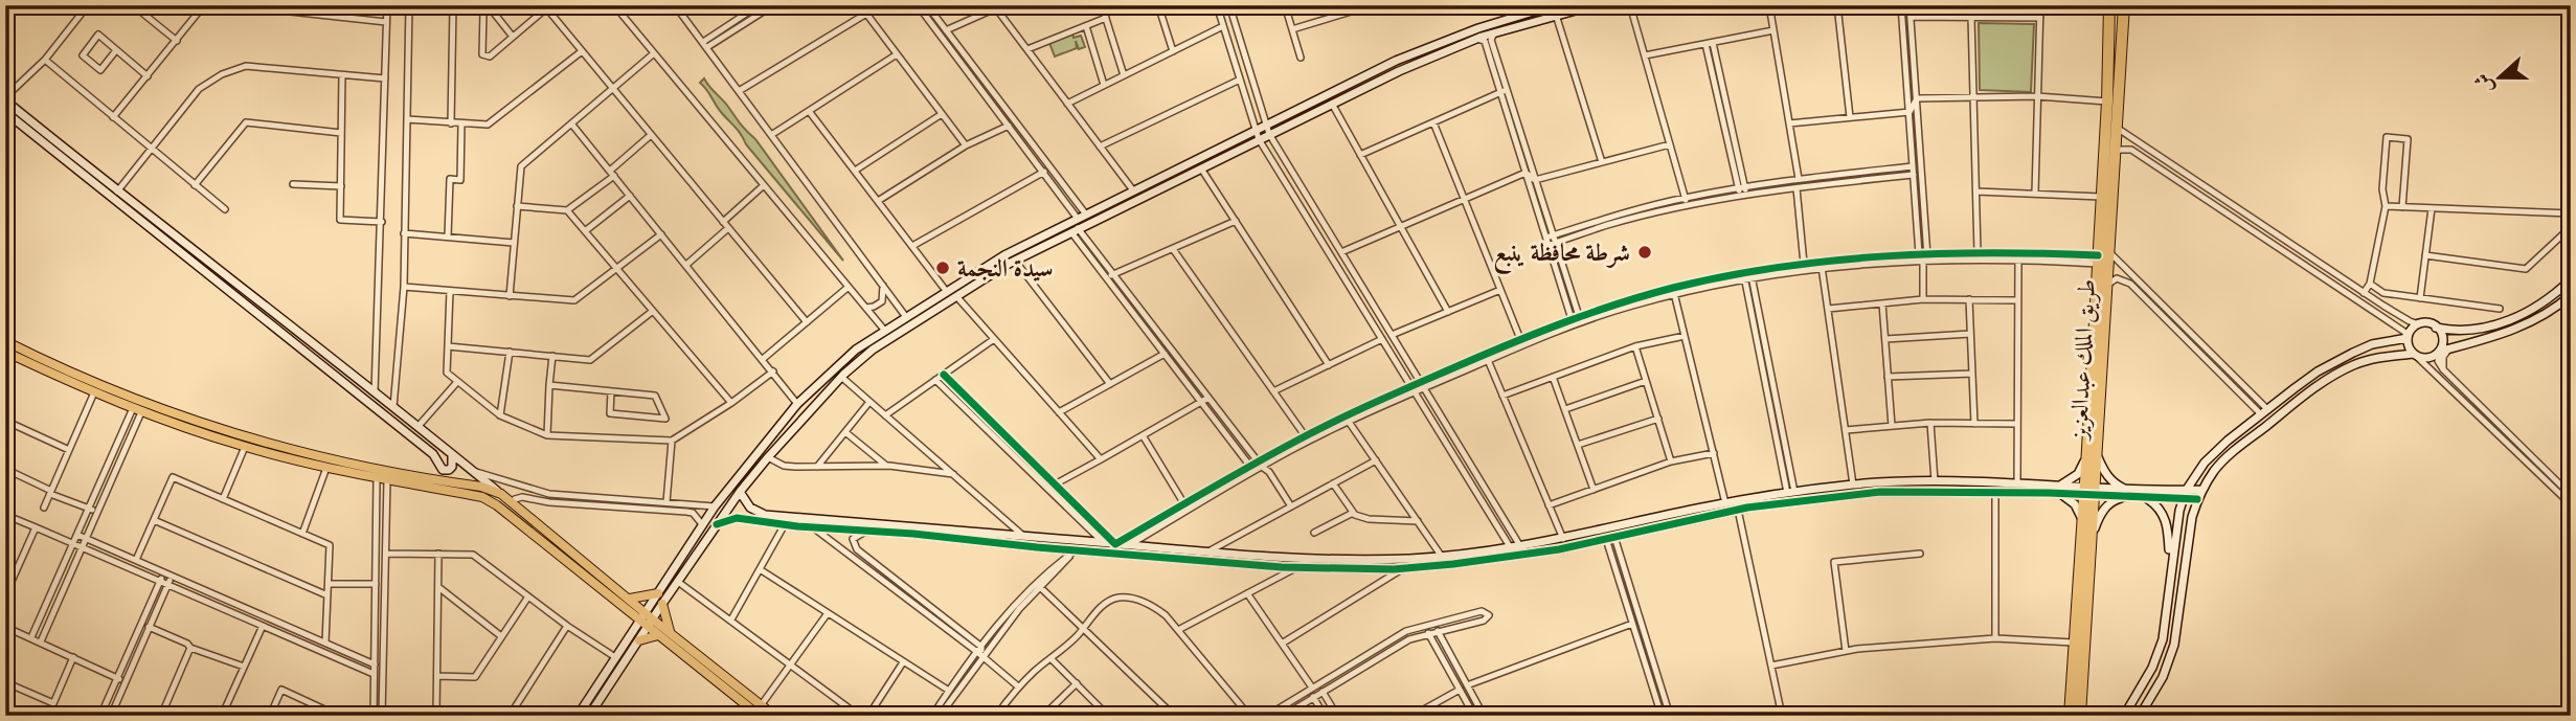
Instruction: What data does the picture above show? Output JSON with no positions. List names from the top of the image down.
{
  "streets": {
    "highway": ["طريق الملك عبدالعزيز"]
  },
  "places": ["شرطة محافظة ينبع", "سيدة النجمة"],
  "north": "left"
}
